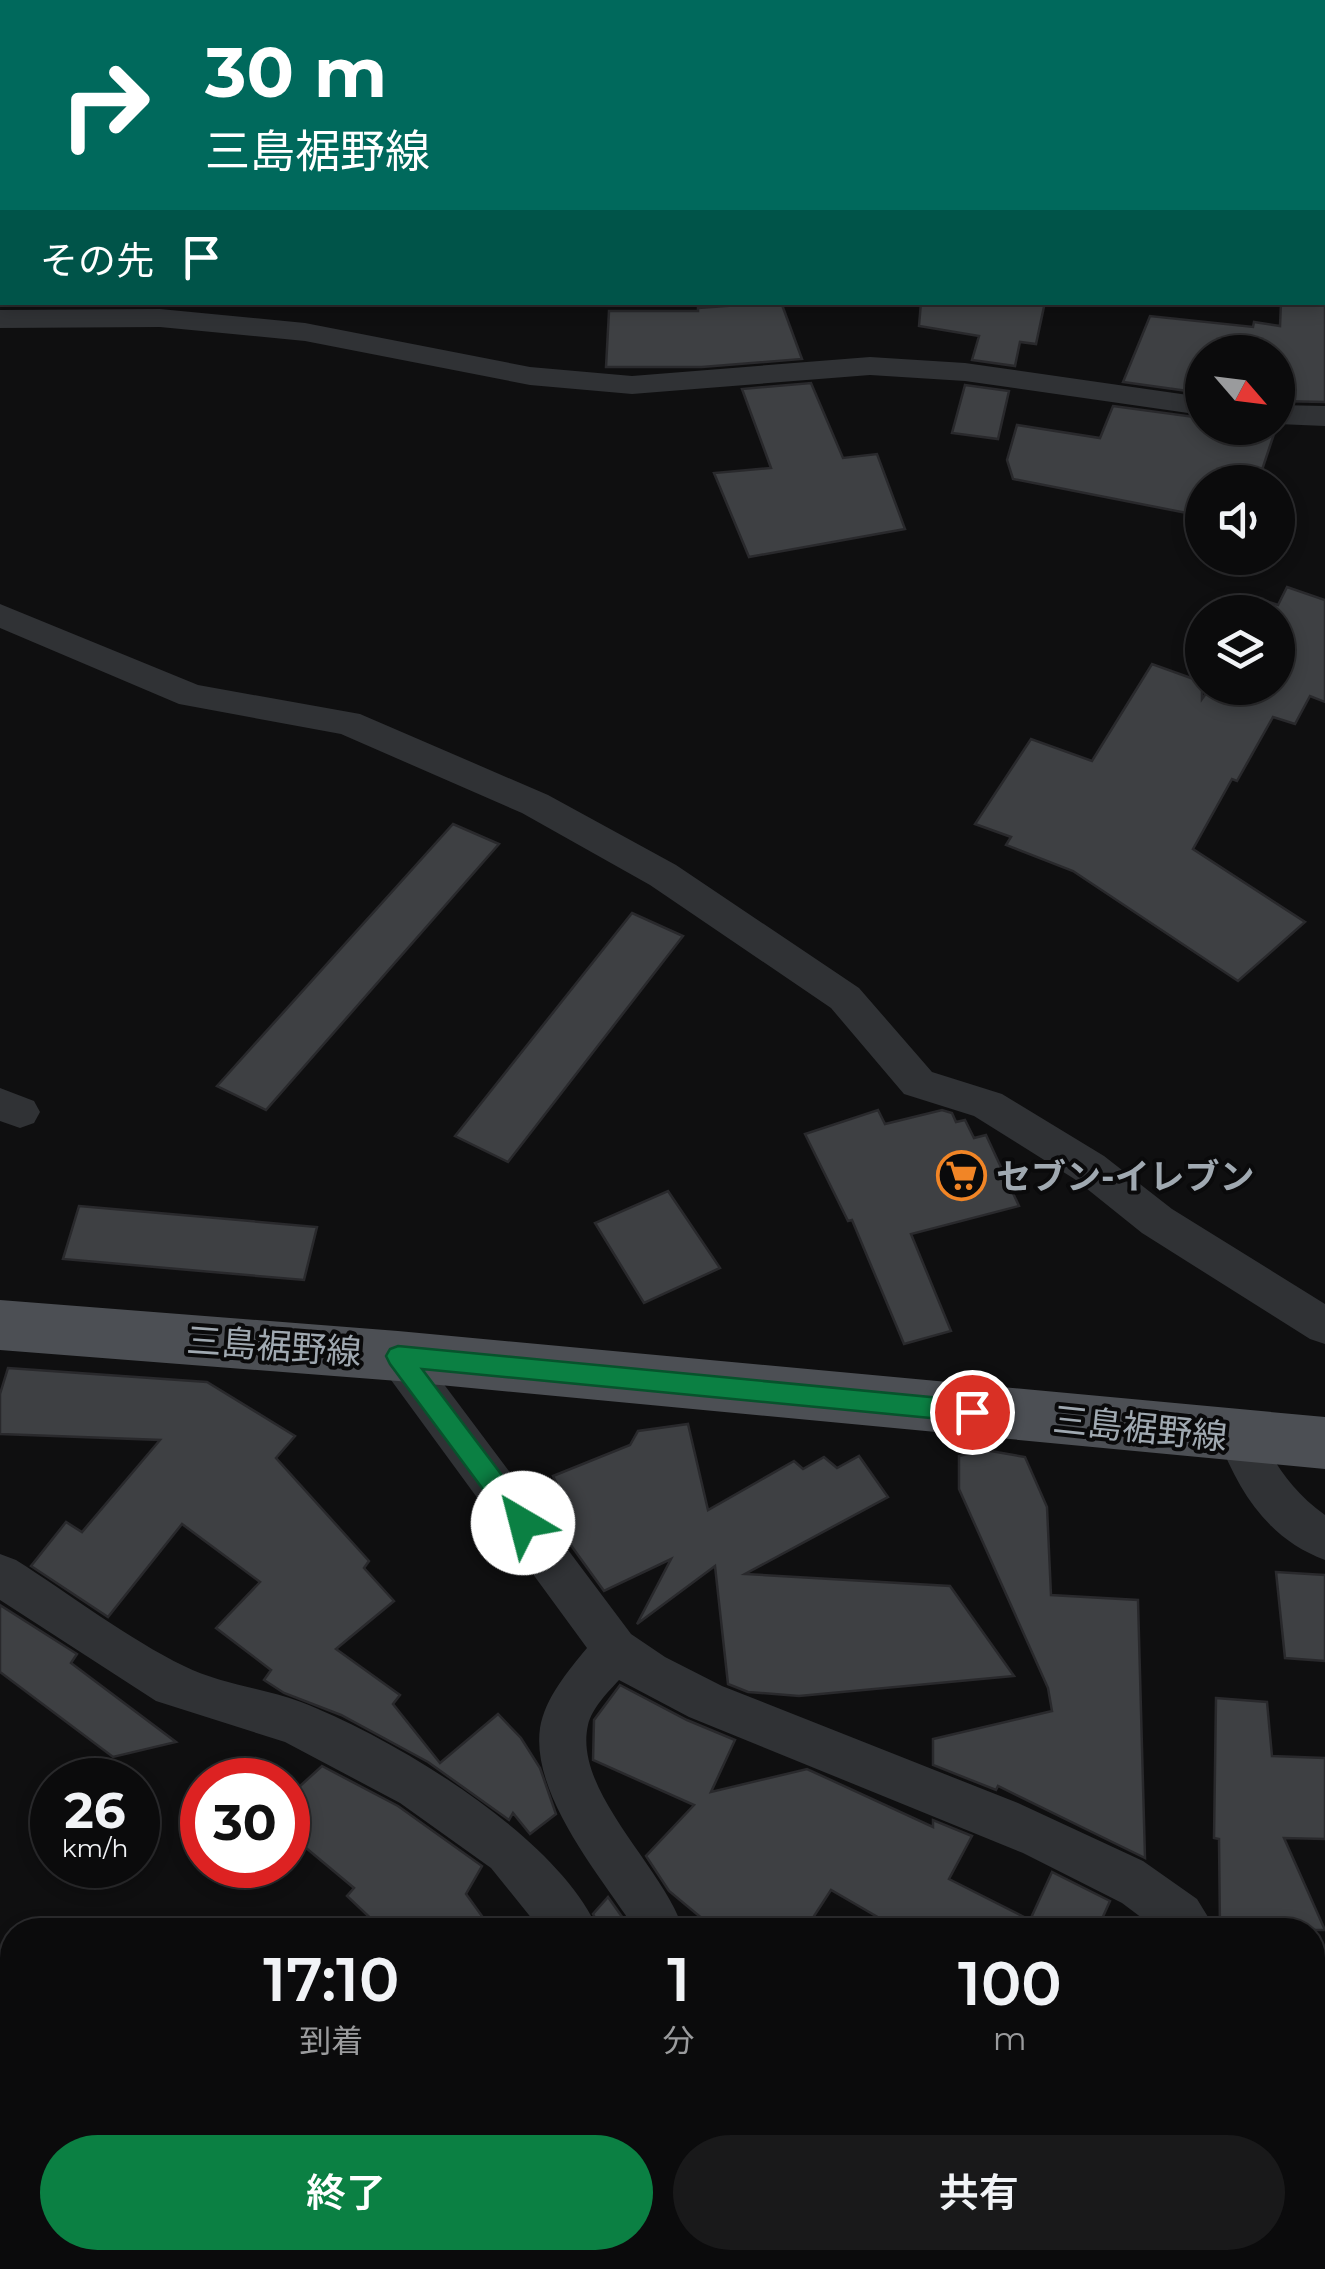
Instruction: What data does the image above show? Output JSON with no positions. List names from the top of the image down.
{
  "streets": {
    "main road": ["三島裾野線"]
  },
  "places": {
    "supermarket": ["セブン-イレブン"]
  },
  "north": "bottom right",
  "page": {
    "turn": ["30 m", "三島裾野線"],
    "then": "その先",
    "speed": "26 km/h",
    "limit": "30",
    "eta": [
      "17:10",
      "到着",
      "1",
      "分",
      "100",
      "m"
    ],
    "buttons": ["終了", "共有"]
  }
}
